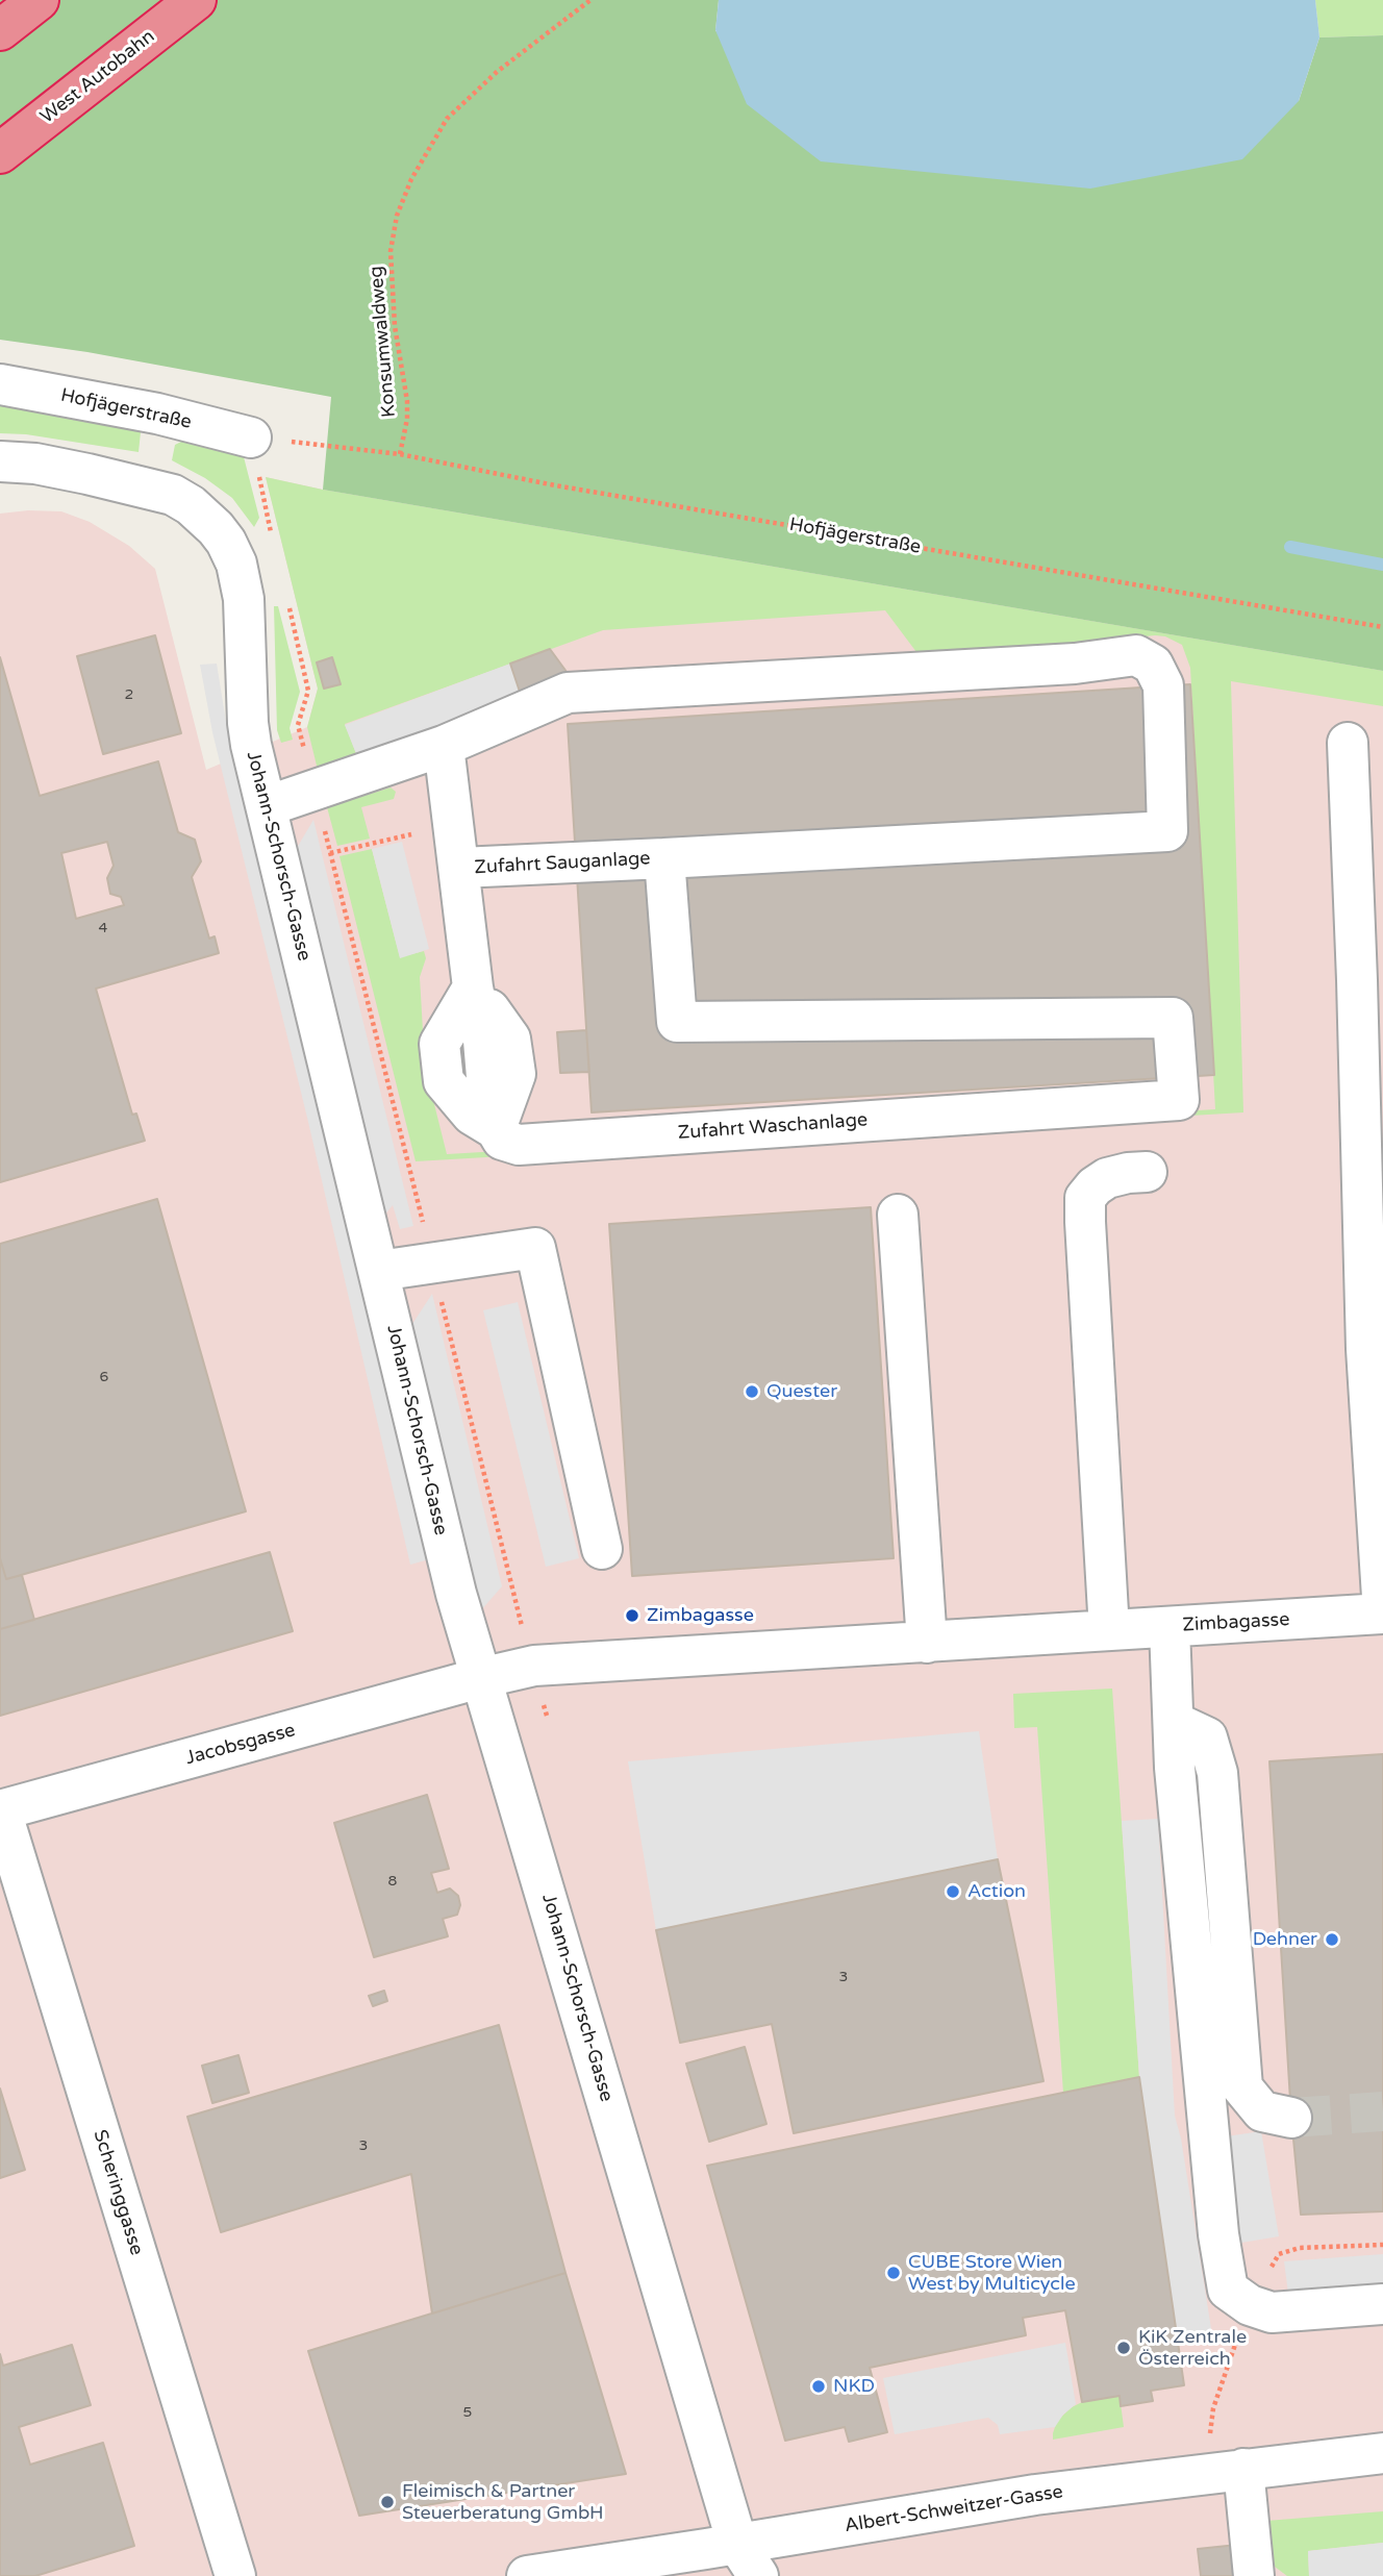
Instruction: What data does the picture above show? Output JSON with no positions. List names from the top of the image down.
{
  "streets": {
    "highway": ["West Autobahn"],
    "street": [
      "Hofjägerstraße",
      "Johann-Schorsch-Gasse",
      "Zufahrt Sauganlage",
      "Zufahrt Waschanlage",
      "Zimbagasse",
      "Jacobsgasse",
      "Scheringgasse",
      "Albert-Schweitzer-Gasse"
    ],
    "path": ["Konsumwaldweg"]
  },
  "crossings": [
    ["Konsumwaldweg", "Hofjägerstraße"],
    ["Johann-Schorsch-Gasse", "Zimbagasse"],
    ["Johann-Schorsch-Gasse", "Jacobsgasse"],
    ["Johann-Schorsch-Gasse", "Albert-Schweitzer-Gasse"],
    ["Zufahrt Sauganlage", "Zufahrt Waschanlage"],
    ["Zimbagasse", "Jacobsgasse"],
    ["Jacobsgasse", "Scheringgasse"]
  ],
  "places": [
    "Quester",
    "Zimbagasse",
    "Action",
    "Dehner",
    "CUBE Store Wien West by Multicycle",
    "KiK Zentrale Österreich",
    "NKD",
    "Fleimisch & Partner Steuerberatung GmbH"
  ],
  "house_numbers": [
    "2",
    "4",
    "6",
    "8",
    "3",
    "3",
    "5"
  ]
}
